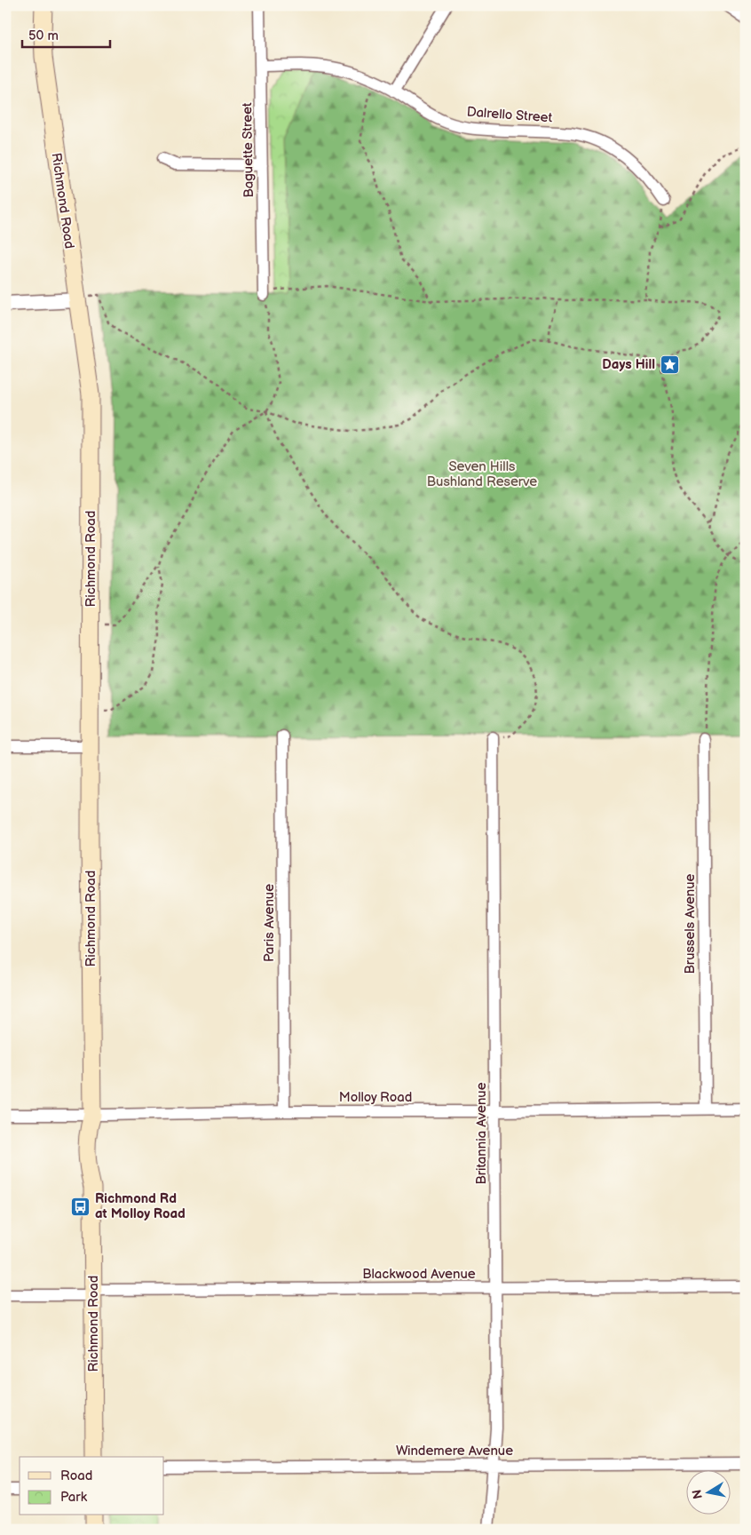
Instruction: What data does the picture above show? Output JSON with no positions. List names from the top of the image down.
{
  "streets": {
    "main road": ["Richmond Road"],
    "street": [
      "Dalrello Street",
      "Baguette Street",
      "Paris Avenue",
      "Brussels Avenue",
      "Molloy Road",
      "Britannia Avenue",
      "Blackwood Avenue",
      "Windemere Avenue"
    ]
  },
  "crossings": [
    ["Dalrello Street", "Baguette Street"],
    ["Richmond Road", "Molloy Road"],
    ["Richmond Road", "Blackwood Avenue"],
    ["Paris Avenue", "Molloy Road"],
    ["Brussels Avenue", "Molloy Road"],
    ["Molloy Road", "Britannia Avenue"],
    ["Britannia Avenue", "Blackwood Avenue"],
    ["Britannia Avenue", "Windemere Avenue"]
  ],
  "parks": ["Seven Hills Bushland Reserve"],
  "places": {
    "place": ["Days Hill"],
    "bus stop": ["Richmond Rd at Molloy Road"]
  },
  "legend": ["Road", "Park"],
  "scale_bar": "50 m",
  "north": "left"
}
